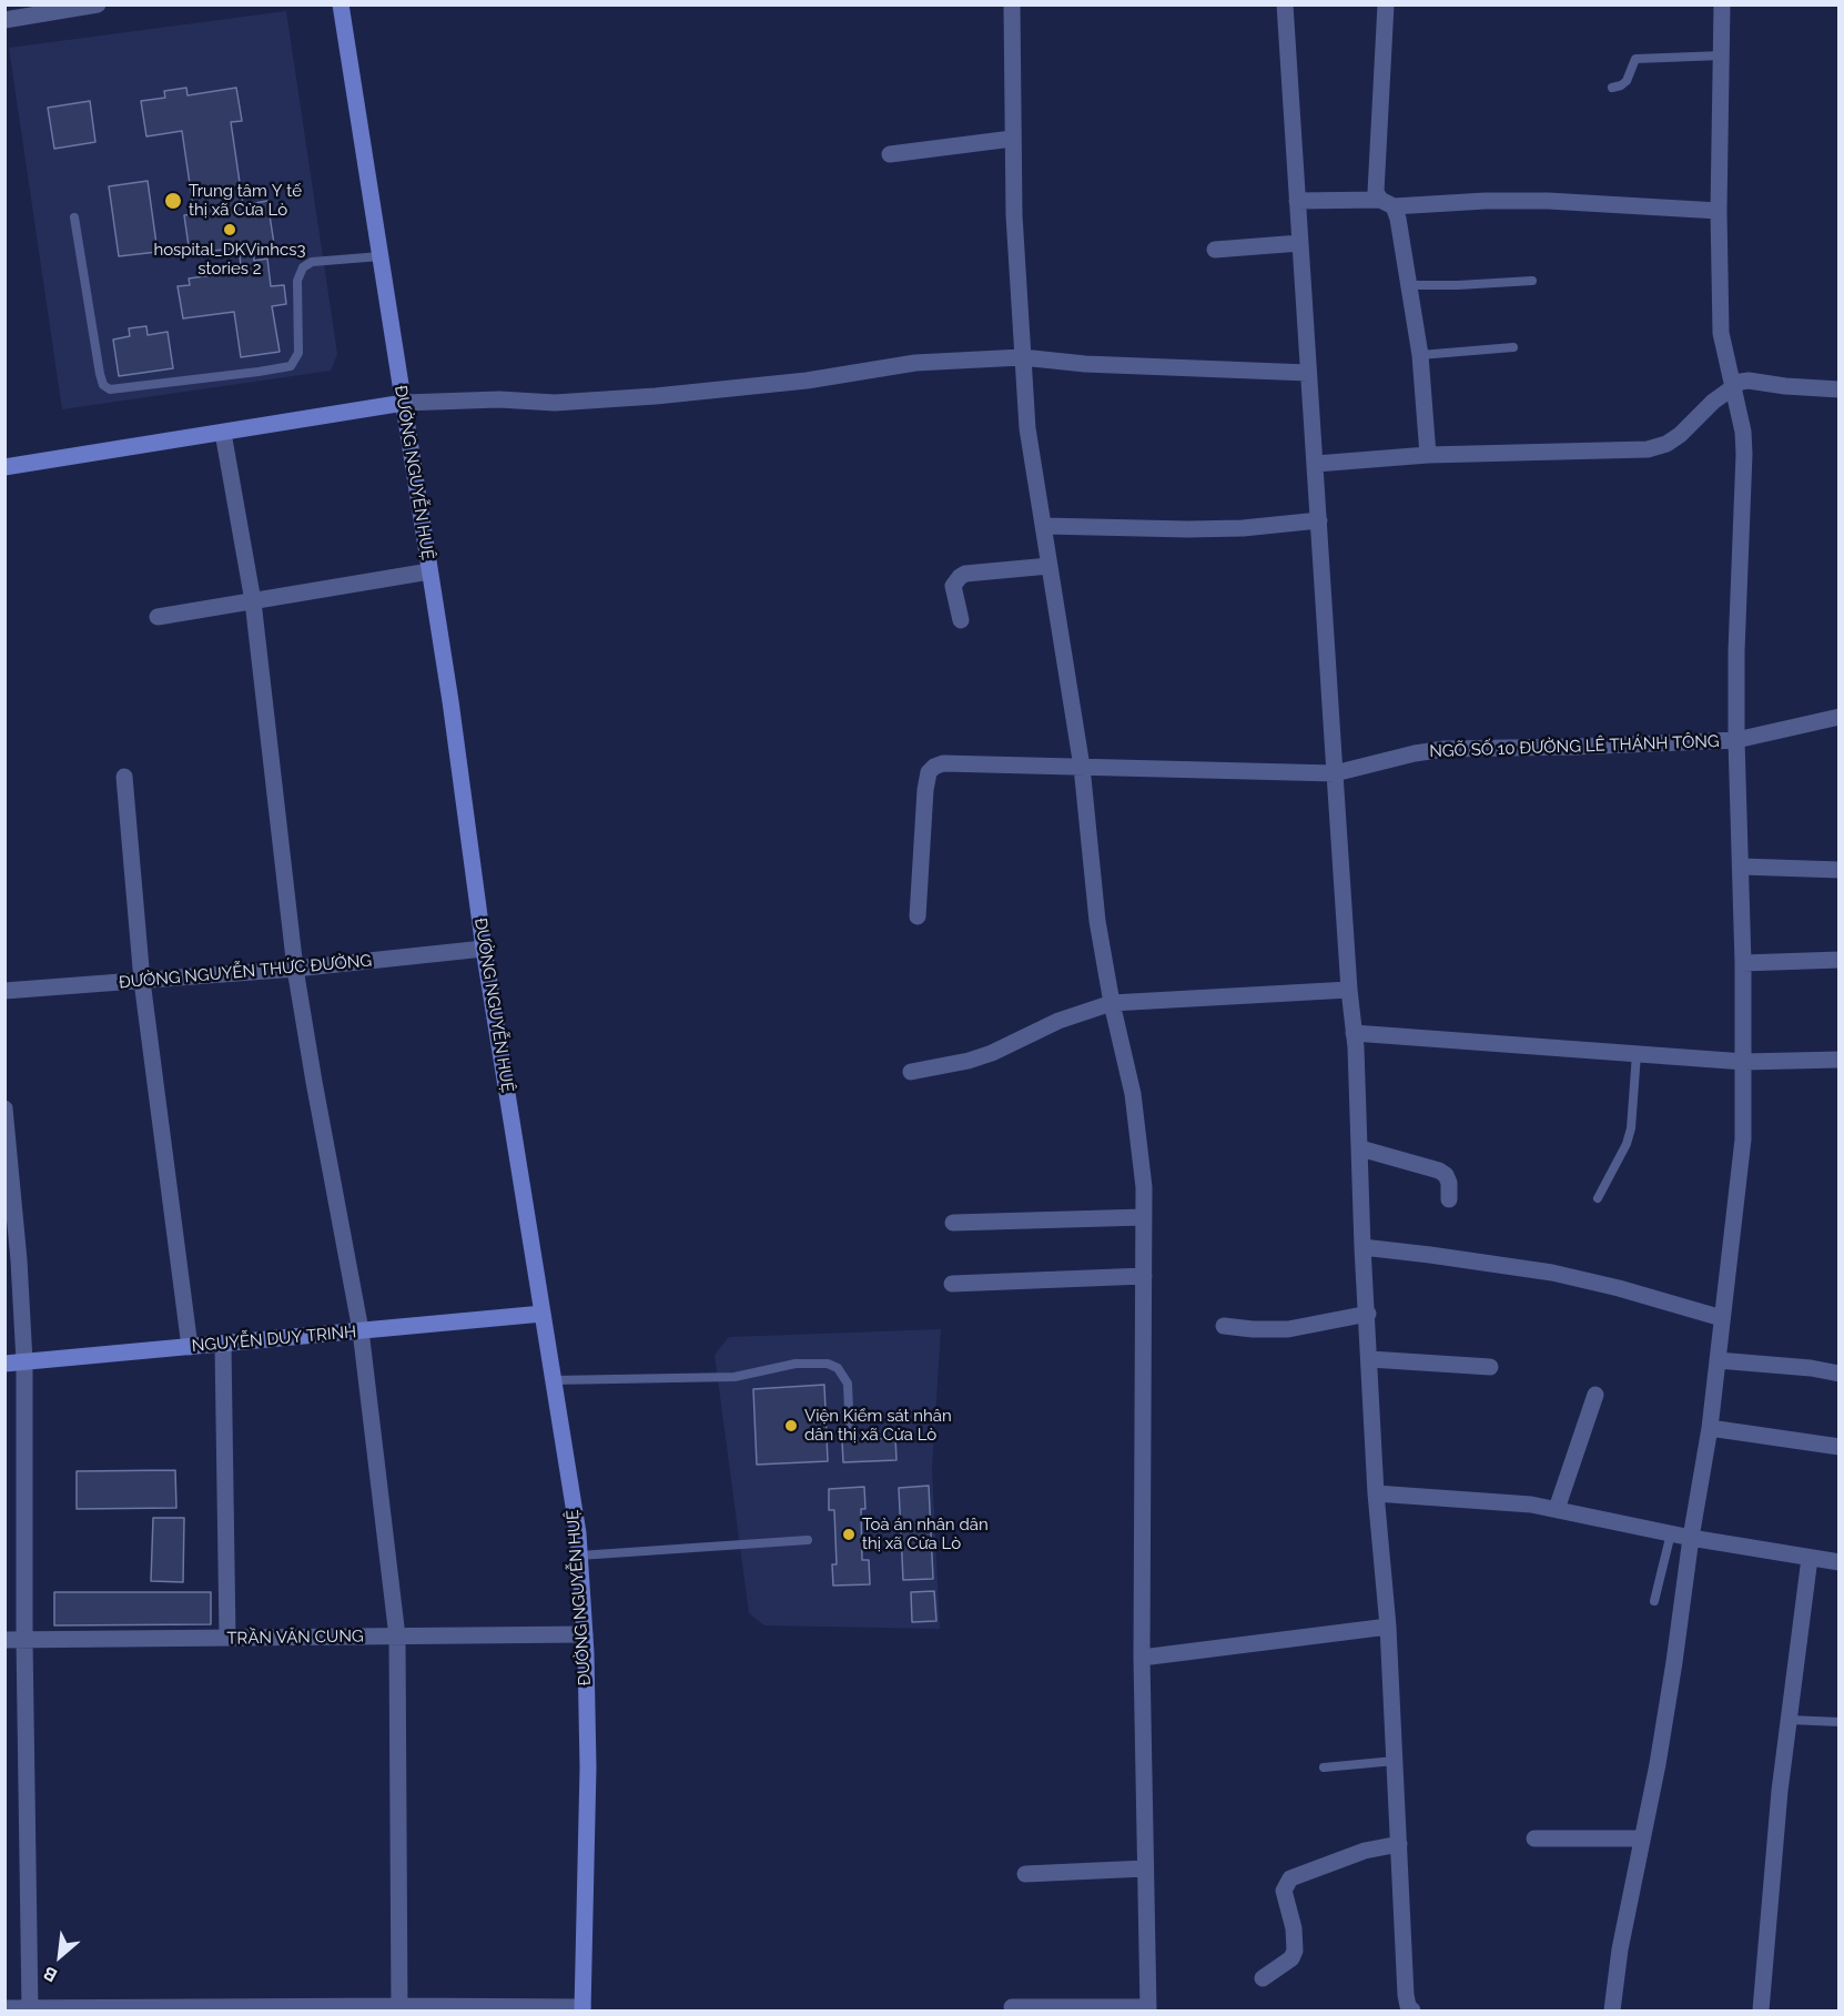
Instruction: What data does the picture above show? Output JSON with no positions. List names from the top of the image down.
{
  "streets": {
    "street": [
      "ĐƯỜNG NGUYỄN HUỆ",
      "NGÕ SỐ 10 ĐƯỜNG LÊ THÁNH TÔNG",
      "ĐƯỜNG NGUYỄN THỨC ĐƯỜNG",
      "NGUYỄN DUY TRINH",
      "TRẦN VĂN CUNG"
    ]
  },
  "crossings": [
    ["ĐƯỜNG NGUYỄN HUỆ", "ĐƯỜNG NGUYỄN THỨC ĐƯỜNG"],
    ["ĐƯỜNG NGUYỄN HUỆ", "NGUYỄN DUY TRINH"],
    ["ĐƯỜNG NGUYỄN HUỆ", "TRẦN VĂN CUNG"]
  ],
  "places": [
    "Trung tâm Y tế thị xã Cửa Lò",
    "hospital_DKVinhcs3 stories 2",
    "Viện Kiểm sát nhân dân thị xã Cửa Lò",
    "Toà án nhân dân thị xã Cửa Lò"
  ],
  "north": "bottom left"
}
